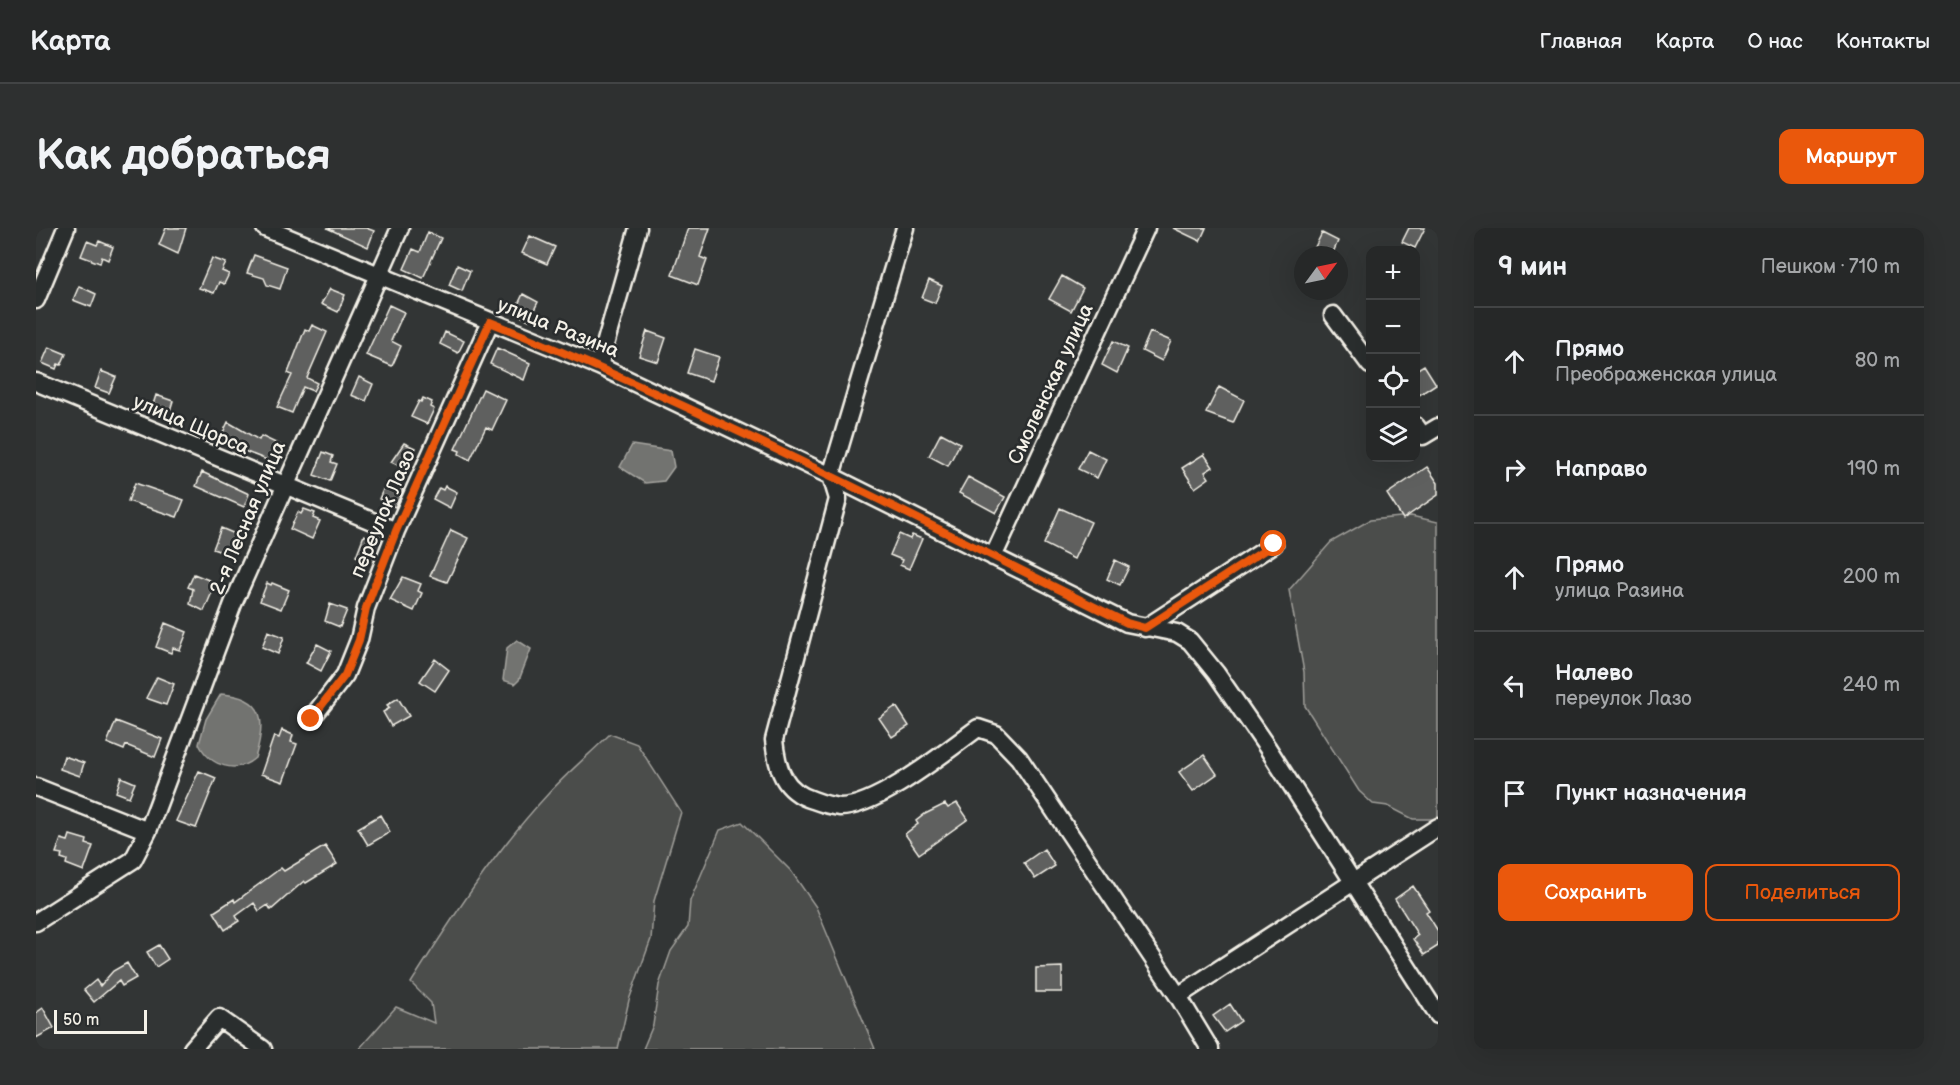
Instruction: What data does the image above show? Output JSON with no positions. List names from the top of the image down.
{
  "streets": {
    "street": [
      "улица Разина",
      "Смоленская улица",
      "улица Щорса",
      "переулок Лазо",
      "2-я Лесная улица"
    ]
  },
  "crossings": [
    ["улица Разина", "Смоленская улица"],
    ["улица Разина", "переулок Лазо"],
    ["улица Разина", "2-я Лесная улица"],
    ["улица Щорса", "переулок Лазо"],
    ["улица Щорса", "2-я Лесная улица"]
  ],
  "scale_bar": "50 m",
  "north": "top right",
  "page": {
    "header": "Карта",
    "nav": [
      "Главная",
      "Карта",
      "О нас",
      "Контакты"
    ],
    "buttons": [
      "Маршрут",
      ["Сохранить", "Поделиться"]
    ],
    "title": "Как добраться",
    "heading": ["9 мин", "Пешком · 710 m"],
    "map_buttons": ["+", "−"],
    "list": [
      ["Прямо", "Преображенская улица", "80 m"],
      ["Направо", "190 m"],
      ["Прямо", "улица Разина", "200 m"],
      ["Налево", "переулок Лазо", "240 m"],
      "Пункт назначения"
    ],
    "scale": "50 m"
  }
}
